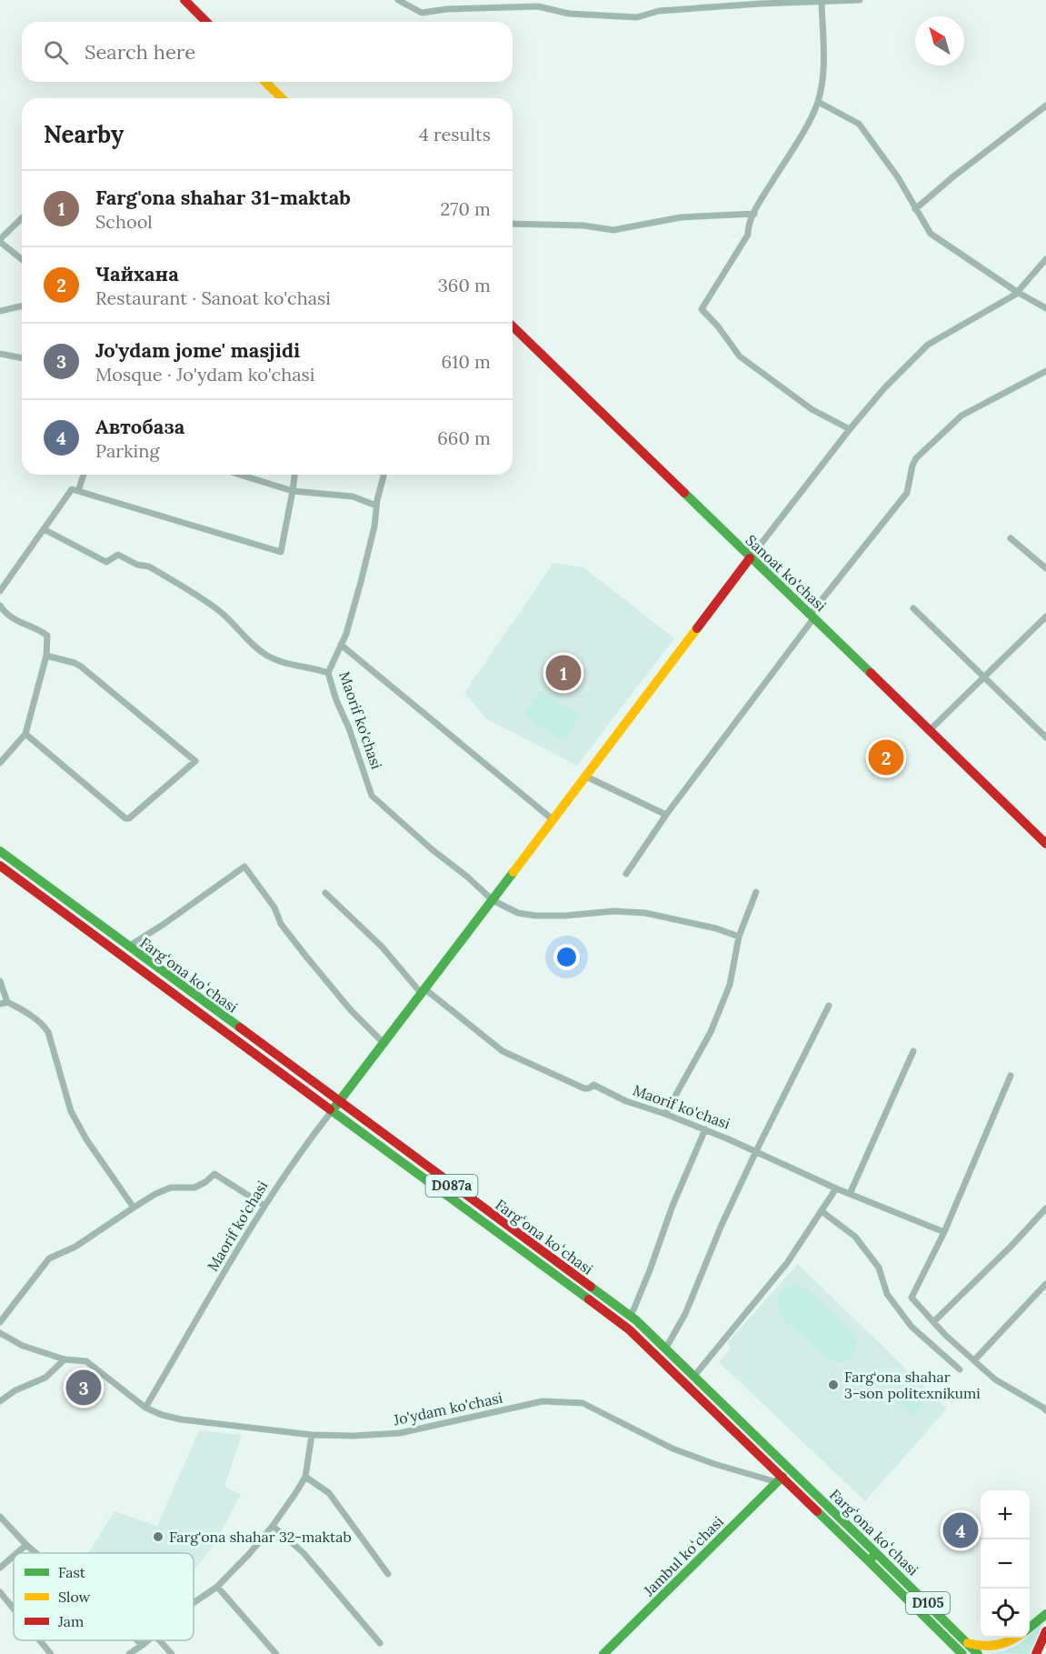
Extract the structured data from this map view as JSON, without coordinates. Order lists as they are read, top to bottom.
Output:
{
  "streets": {
    "main road": [
      "Sanoat ko'chasi",
      "Maorif ko'chasi",
      "Fargʻona koʻchasi",
      "D087a",
      "Jambul koʻchasi",
      "D105"
    ],
    "street": ["Jo'ydam ko'chasi"]
  },
  "crossings": [
    ["Sanoat ko'chasi", "Maorif ko'chasi"],
    ["Maorif ko'chasi", "Fargʻona koʻchasi"],
    ["Maorif ko'chasi", "Jo'ydam ko'chasi"],
    ["Fargʻona koʻchasi", "Jo'ydam ko'chasi"],
    ["Fargʻona koʻchasi", "Jambul koʻchasi"],
    ["Jo'ydam ko'chasi", "Jambul koʻchasi"]
  ],
  "places": ["Farg‘ona shahar 3-son politexnikumi", "Farg'ona shahar 32-maktab"],
  "legend": ["Fast", "Slow", "Jam"],
  "north": "top left",
  "page": {
    "search": "Search here",
    "heading": ["Nearby", "4 results"],
    "list": [
      {
        "mark": "1",
        "name": "Farg'ona shahar 31-maktab",
        "note": "School",
        "value": "270 m"
      },
      {
        "mark": "2",
        "name": "Чайхана",
        "note": "Restaurant · Sanoat ko'chasi",
        "value": "360 m"
      },
      {
        "mark": "3",
        "name": "Jo'ydam jome' masjidi",
        "note": "Mosque · Jo'ydam ko'chasi",
        "value": "610 m"
      },
      {
        "mark": "4",
        "name": "Автобаза",
        "note": "Parking",
        "value": "660 m"
      }
    ],
    "pins": [
      "1",
      "2",
      "3",
      "4"
    ],
    "map_buttons": ["+", "−"]
  }
}
